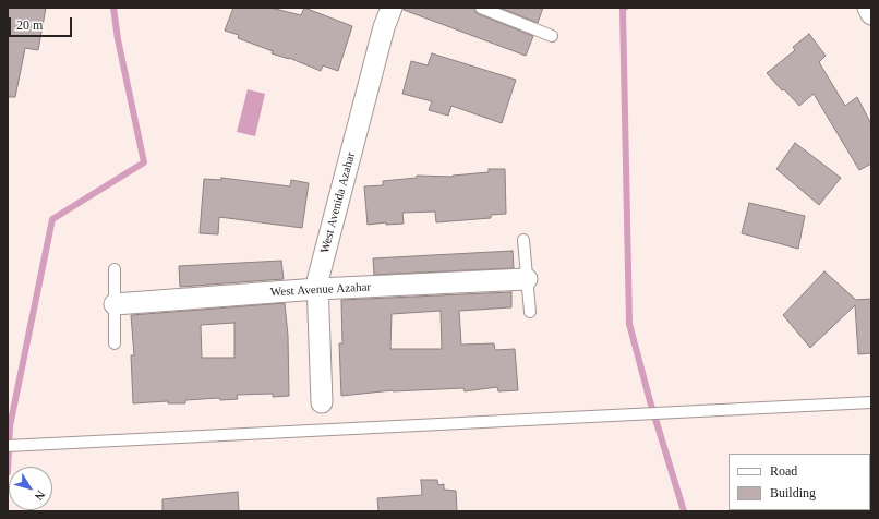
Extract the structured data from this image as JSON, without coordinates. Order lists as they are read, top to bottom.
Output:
{
  "streets": {
    "street": ["West Avenida Azahar", "West Avenue Azahar"]
  },
  "crossings": [
    ["West Avenida Azahar", "West Avenue Azahar"]
  ],
  "legend": ["Road", "Building"],
  "scale_bar": "20 m",
  "north": "bottom right"
}
